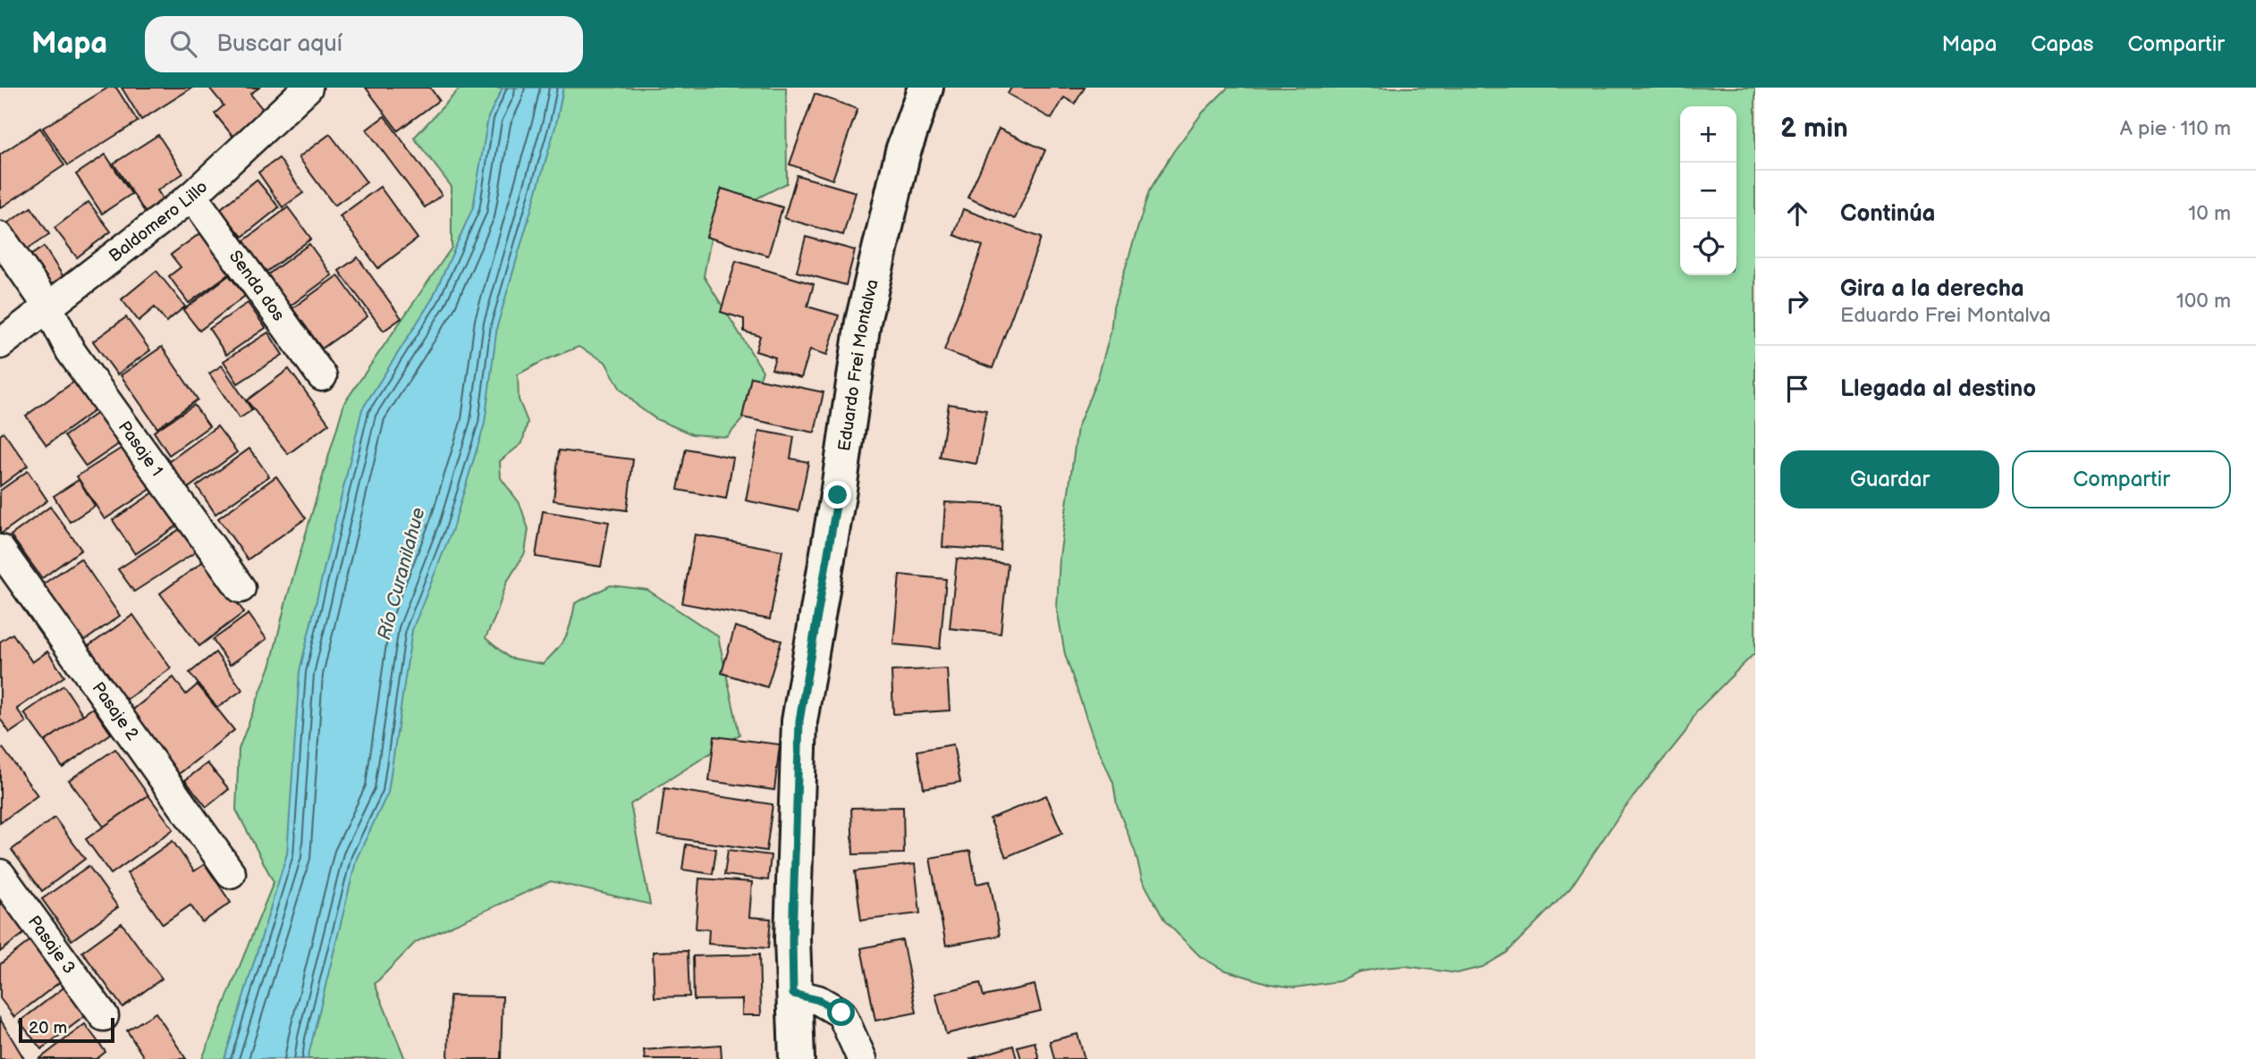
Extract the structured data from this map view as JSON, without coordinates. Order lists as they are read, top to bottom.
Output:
{
  "streets": {
    "main road": ["Eduardo Frei Montalva"],
    "street": [
      "Baldomero Lillo",
      "Senda dos",
      "Pasaje 1",
      "Pasaje 2",
      "Pasaje 3"
    ]
  },
  "crossings": [
    ["Baldomero Lillo", "Senda dos"],
    ["Baldomero Lillo", "Pasaje 1"]
  ],
  "water": ["Río Curanilahue"],
  "scale_bar": "20 m",
  "page": {
    "header": "Mapa",
    "search": "Buscar aquí",
    "nav": ["Mapa", "Capas", "Compartir"],
    "heading": ["2 min", "A pie · 110 m"],
    "map_buttons": ["+", "−"],
    "list": [
      ["Continúa", "10 m"],
      ["Gira a la derecha", "Eduardo Frei Montalva", "100 m"],
      "Llegada al destino"
    ],
    "buttons": ["Guardar", "Compartir"],
    "scale": "20 m"
  }
}
